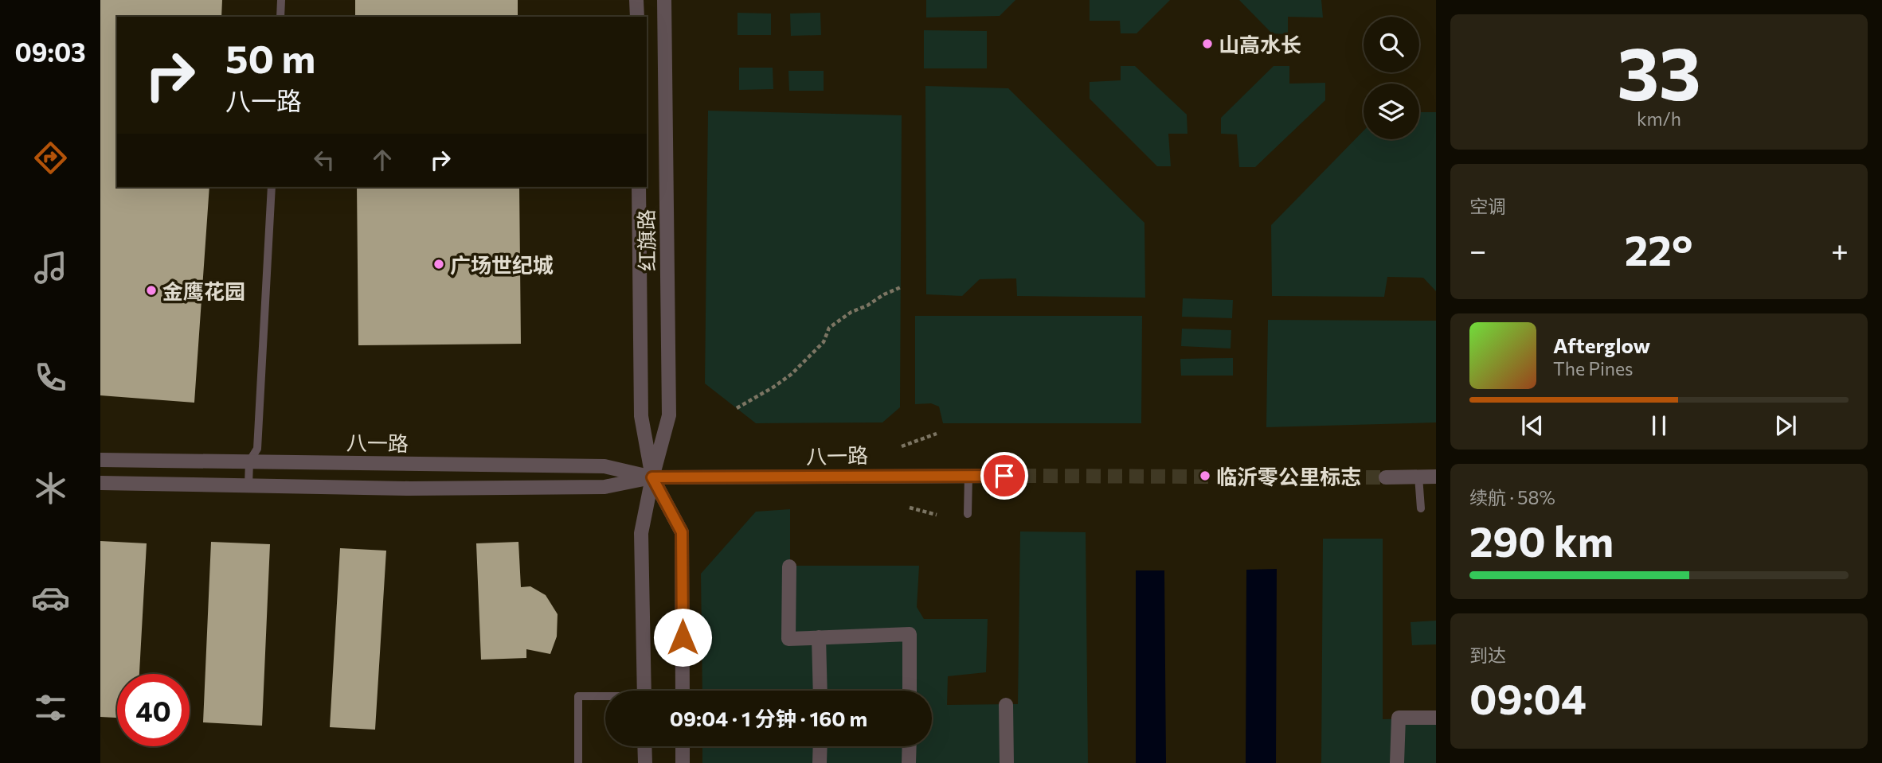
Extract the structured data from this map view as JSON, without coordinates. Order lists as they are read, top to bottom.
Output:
{
  "streets": {
    "street": ["红旗路", "八一路"]
  },
  "crossings": [
    ["红旗路", "八一路"]
  ],
  "places": [
    "山高水长",
    "广场世纪城",
    "金鹰花园",
    "临沂零公里标志"
  ],
  "page": {
    "tabs": "09:03",
    "tile": [
      ["33", "km/h"],
      "空调",
      ["续航 · 58%", "290 km"],
      ["到达", "09:04"]
    ],
    "turn": ["50 m", "八一路"],
    "heat": ["−", "22°", "+"],
    "song": ["Afterglow", "The Pines"],
    "limit": "40",
    "trip": "09:04 · 1 分钟 · 160 m"
  }
}
